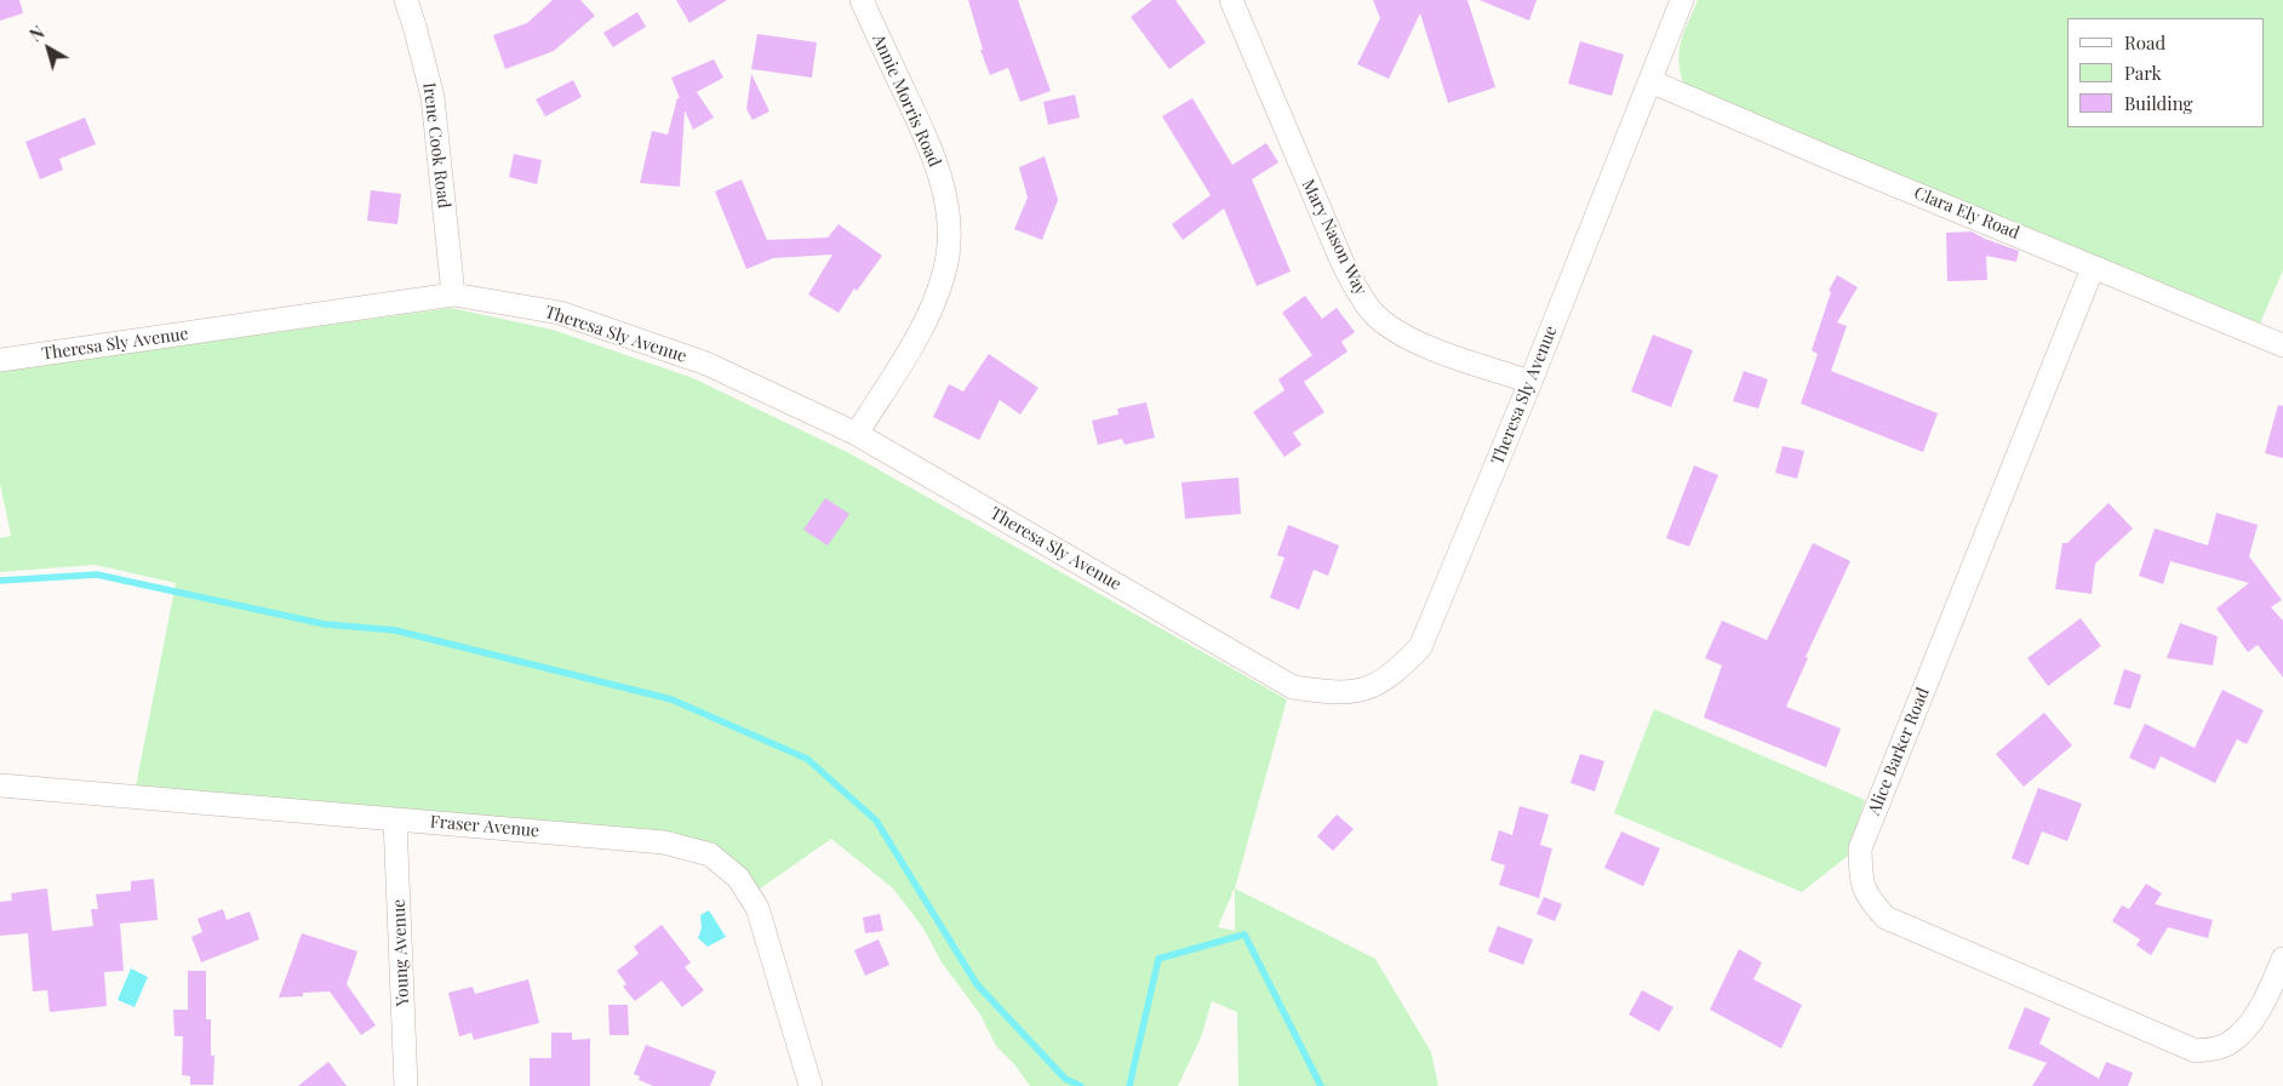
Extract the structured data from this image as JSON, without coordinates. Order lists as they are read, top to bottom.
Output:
{
  "streets": {
    "street": [
      "Annie Morris Road",
      "Irene Cook Road",
      "Clara Ely Road",
      "Mary Nason Way",
      "Theresa Sly Avenue",
      "Alice Barker Road",
      "Fraser Avenue",
      "Young Avenue"
    ]
  },
  "crossings": [
    ["Annie Morris Road", "Theresa Sly Avenue"],
    ["Irene Cook Road", "Theresa Sly Avenue"],
    ["Clara Ely Road", "Theresa Sly Avenue"],
    ["Clara Ely Road", "Alice Barker Road"],
    ["Mary Nason Way", "Theresa Sly Avenue"],
    ["Fraser Avenue", "Young Avenue"]
  ],
  "legend": ["Road", "Park", "Building"],
  "north": "top left"
}
